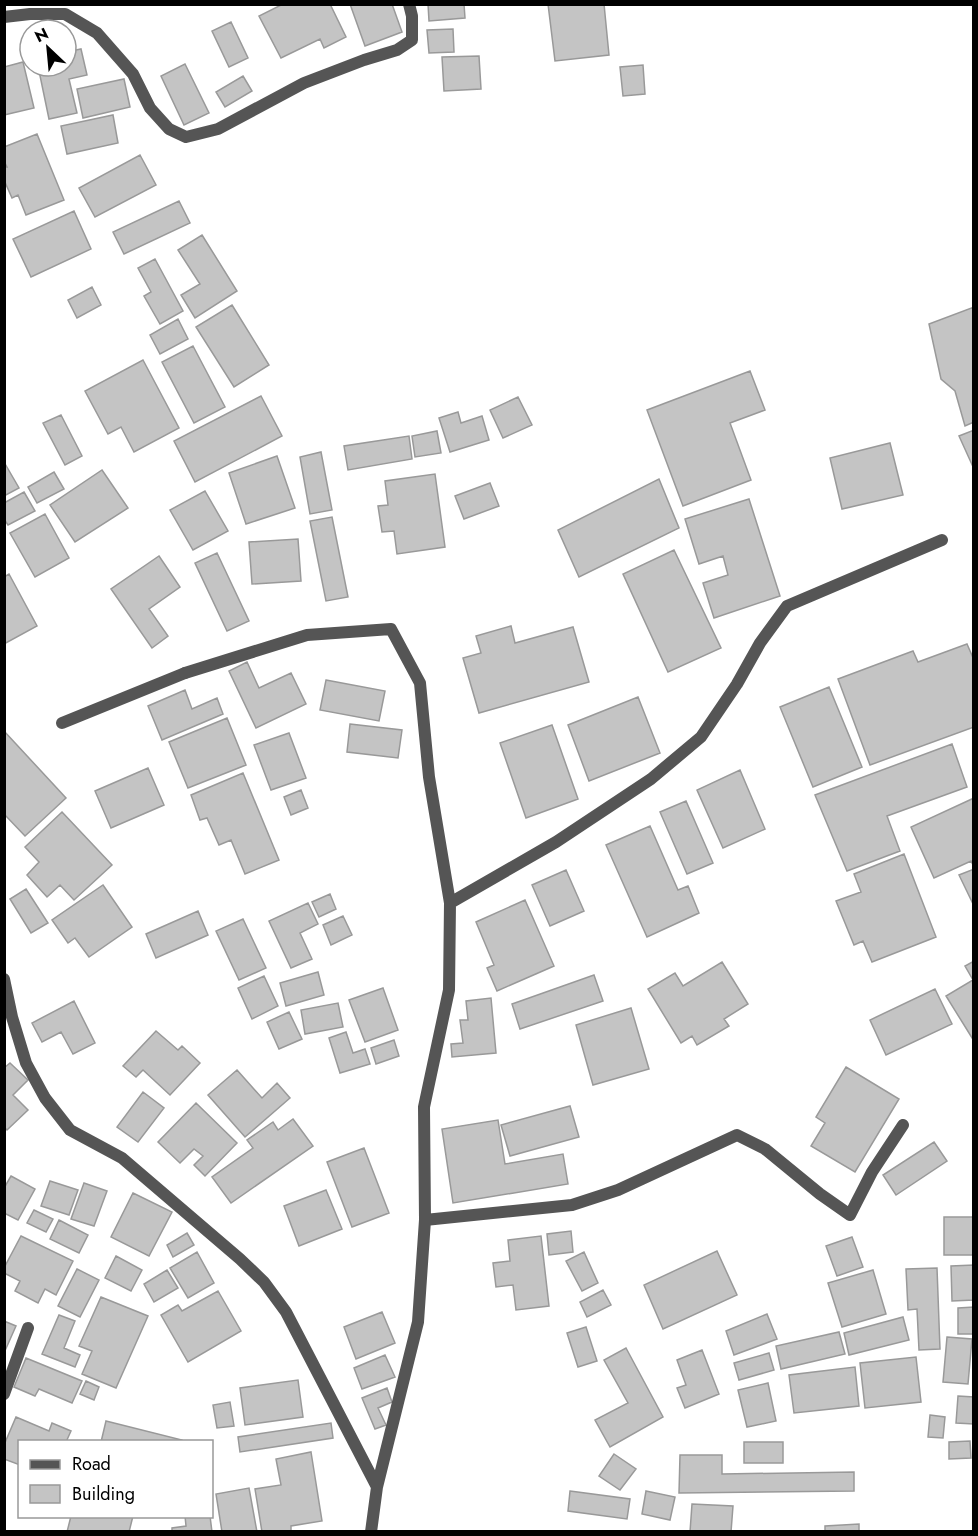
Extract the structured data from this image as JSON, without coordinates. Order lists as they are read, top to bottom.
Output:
{
  "legend": ["Road", "Building"],
  "north": "top left"
}
